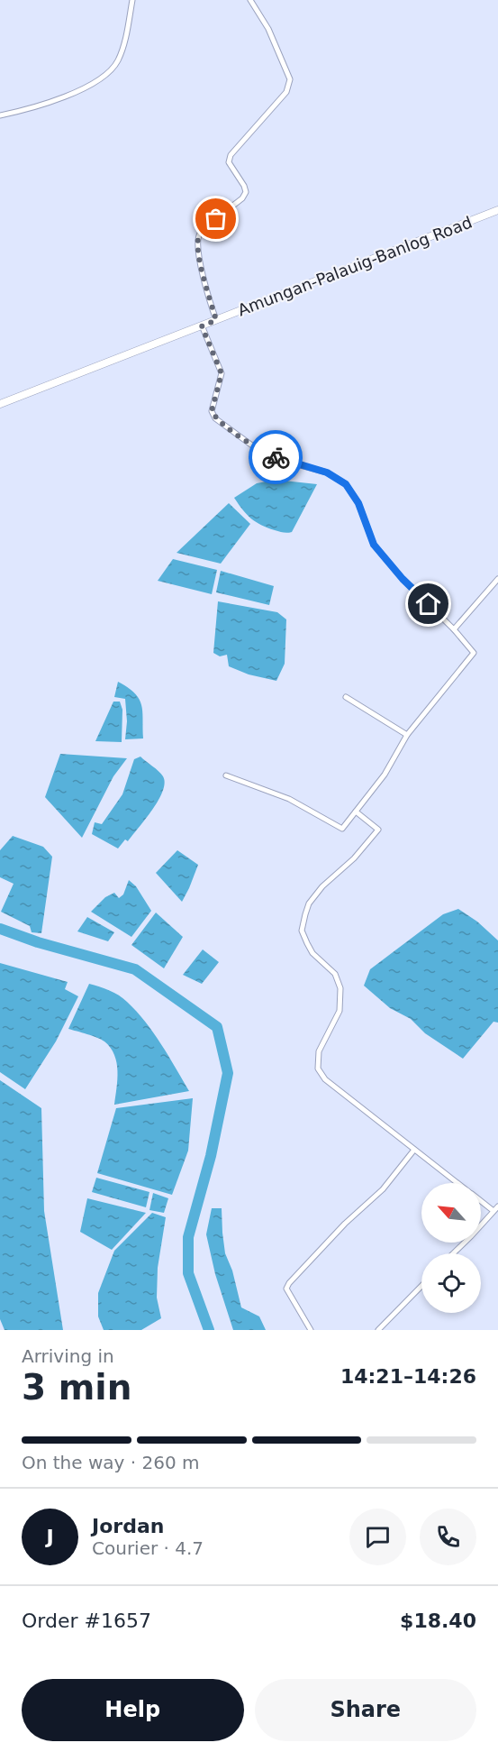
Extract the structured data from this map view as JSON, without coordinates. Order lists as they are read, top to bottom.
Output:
{
  "streets": {
    "main road": ["Amungan-Palauig-Banlog Road"]
  },
  "north": "top left",
  "page": {
    "heading": ["3 min", "Arriving in", "14:21–14:26"],
    "panel": [
      "Jordan",
      "Courier · 4.7",
      "Order #1657",
      "$18.40"
    ],
    "bar": "On the way · 260 m",
    "round": "J",
    "buttons": ["Help", "Share"]
  }
}
